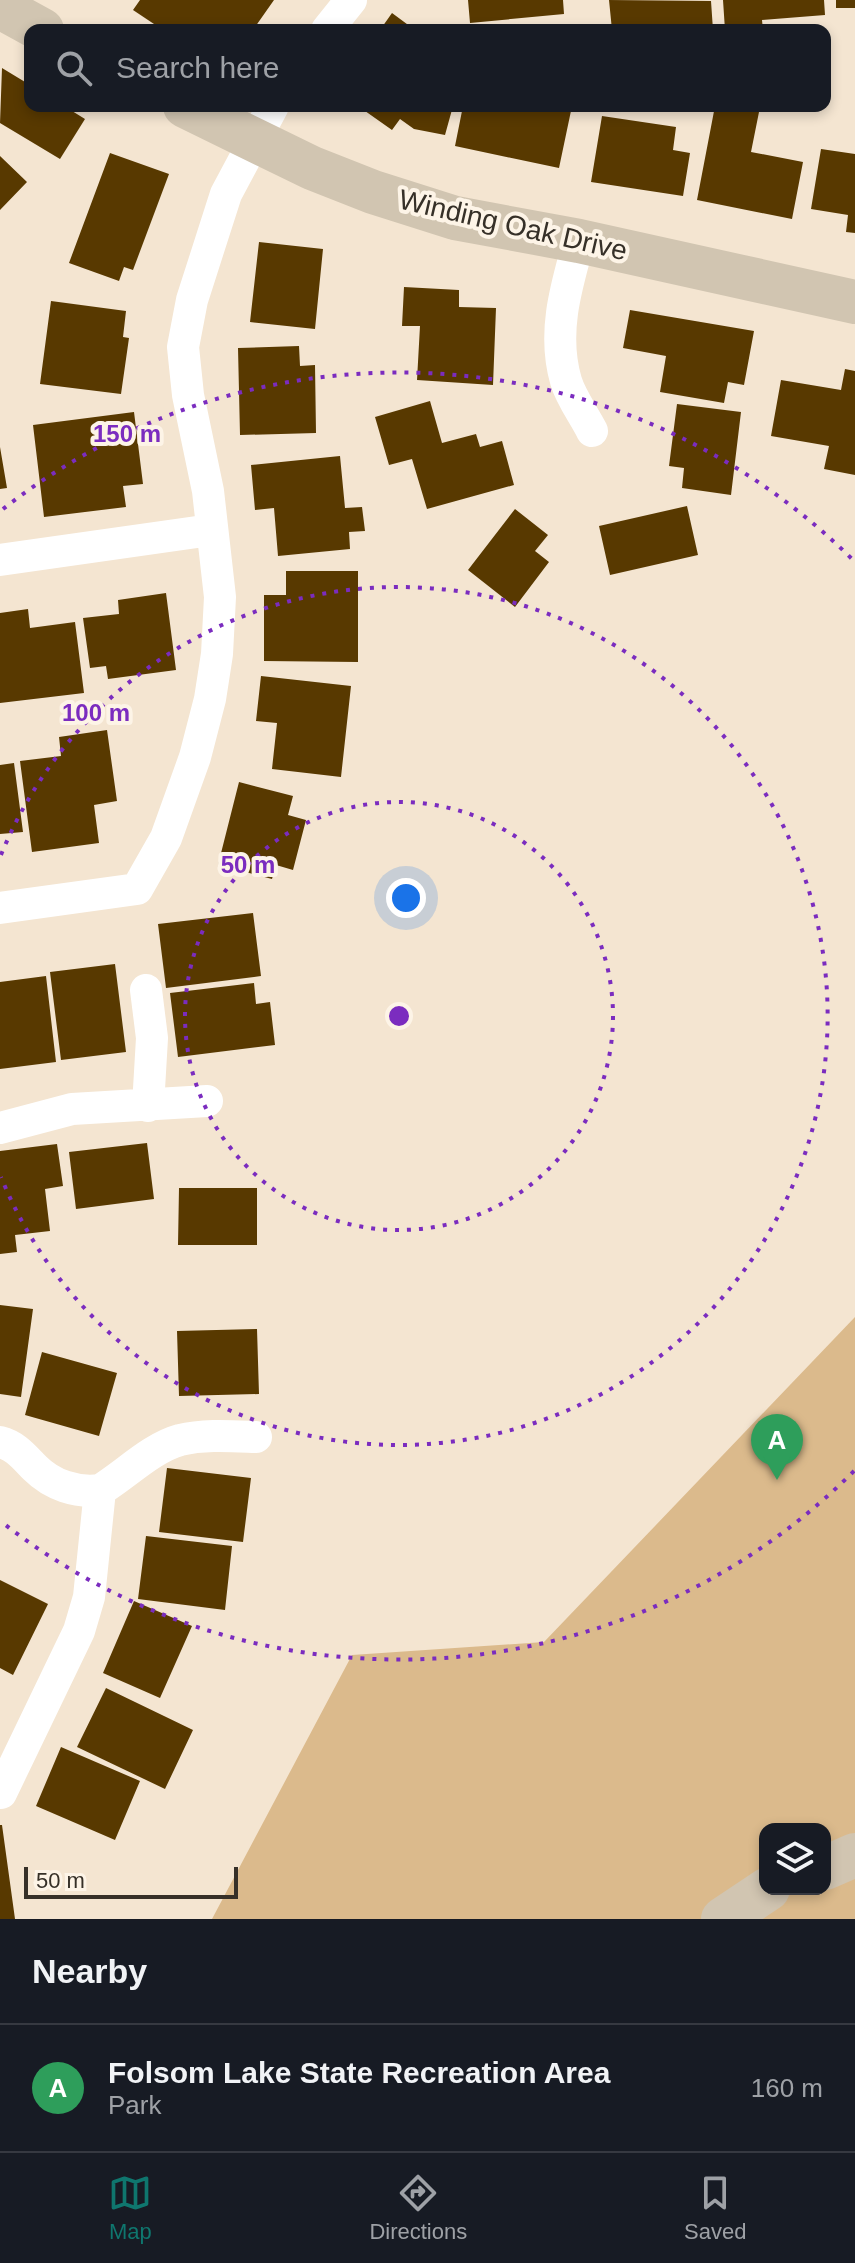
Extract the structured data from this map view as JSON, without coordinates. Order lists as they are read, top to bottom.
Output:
{
  "streets": {
    "street": ["Winding Oak Drive"]
  },
  "scale_bar": "50 m",
  "page": {
    "search": "Search here",
    "pins": "A",
    "scale": "50 m",
    "heading": "Nearby",
    "list": [
      {
        "mark": "A",
        "name": "Folsom Lake State Recreation Area",
        "note": "Park",
        "value": "160 m"
      }
    ],
    "nav": ["Map", "Directions", "Saved"]
  },
  "rings": ["150 m", "100 m", "50 m"]
}
